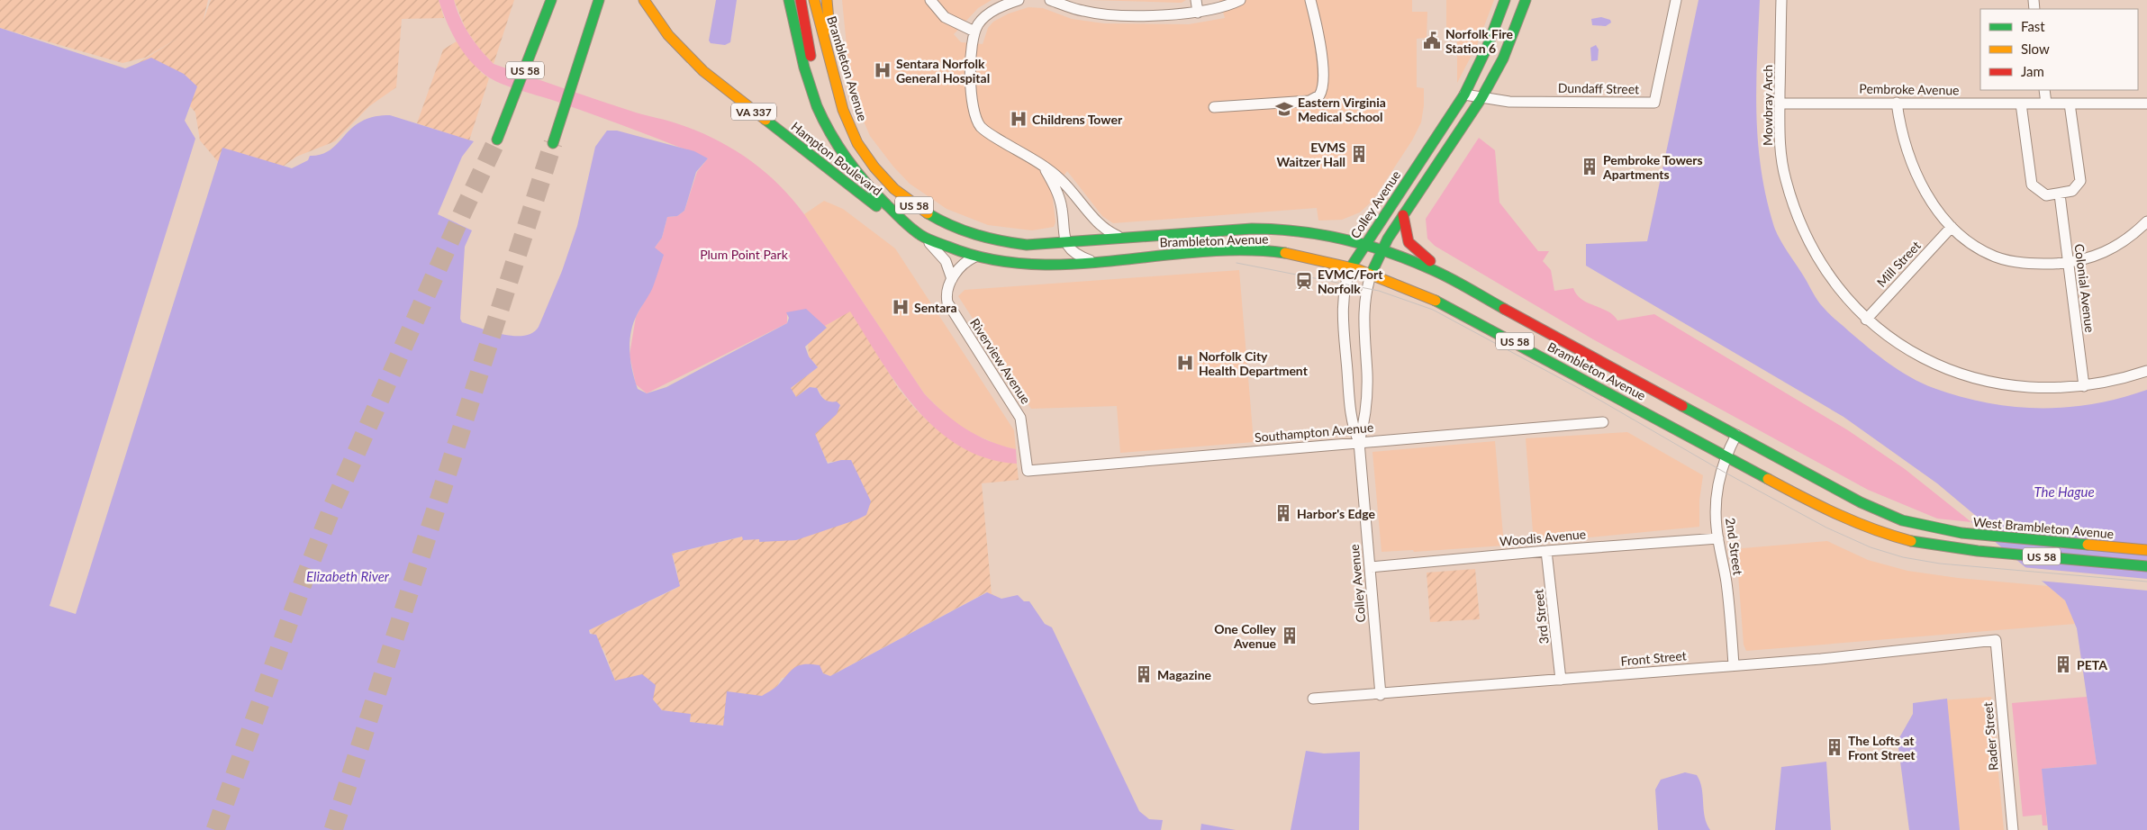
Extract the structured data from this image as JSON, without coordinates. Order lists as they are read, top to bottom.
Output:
{
  "streets": {
    "main road": [
      "Brambleton Avenue",
      "US 58",
      "VA 337",
      "Hampton Boulevard",
      "Colley Avenue",
      "West Brambleton Avenue"
    ],
    "street": [
      "Dundaff Street",
      "Pembroke Avenue",
      "Mowbray Arch",
      "Mill Street",
      "Colonial Avenue",
      "Riverview Avenue",
      "Southampton Avenue",
      "Woodis Avenue",
      "2nd Street",
      "3rd Street",
      "Front Street",
      "Rader Street"
    ]
  },
  "crossings": [
    ["Brambleton Avenue", "US 58"],
    ["Brambleton Avenue", "Hampton Boulevard"],
    ["Brambleton Avenue", "Colley Avenue"],
    ["Brambleton Avenue", "Riverview Avenue"],
    ["Brambleton Avenue", "West Brambleton Avenue"],
    ["Brambleton Avenue", "2nd Street"],
    ["Dundaff Street", "Colley Avenue"],
    ["Pembroke Avenue", "Mowbray Arch"],
    ["Mowbray Arch", "Mill Street"],
    ["Mowbray Arch", "Colonial Avenue"],
    ["Colley Avenue", "Southampton Avenue"],
    ["Colley Avenue", "Woodis Avenue"],
    ["Colley Avenue", "Front Street"],
    ["Riverview Avenue", "Southampton Avenue"],
    ["Woodis Avenue", "2nd Street"],
    ["Woodis Avenue", "3rd Street"],
    ["2nd Street", "Front Street"],
    ["3rd Street", "Front Street"],
    ["Front Street", "Rader Street"]
  ],
  "water": ["The Hague", "Elizabeth River"],
  "parks": ["Plum Point Park"],
  "places": {
    "public building": ["Norfolk Fire Station 6"],
    "hospital": [
      "Sentara Norfolk General Hospital",
      "Childrens Tower",
      "Sentara",
      "Norfolk City Health Department"
    ],
    "school or university": ["Eastern Virginia Medical School"],
    "building": [
      "EVMS Waitzer Hall",
      "Pembroke Towers Apartments",
      "Harbor's Edge",
      "One Colley Avenue",
      "PETA",
      "Magazine",
      "The Lofts at Front Street"
    ],
    "station": ["EVMC/Fort Norfolk"]
  },
  "legend": ["Fast", "Slow", "Jam"]
}
